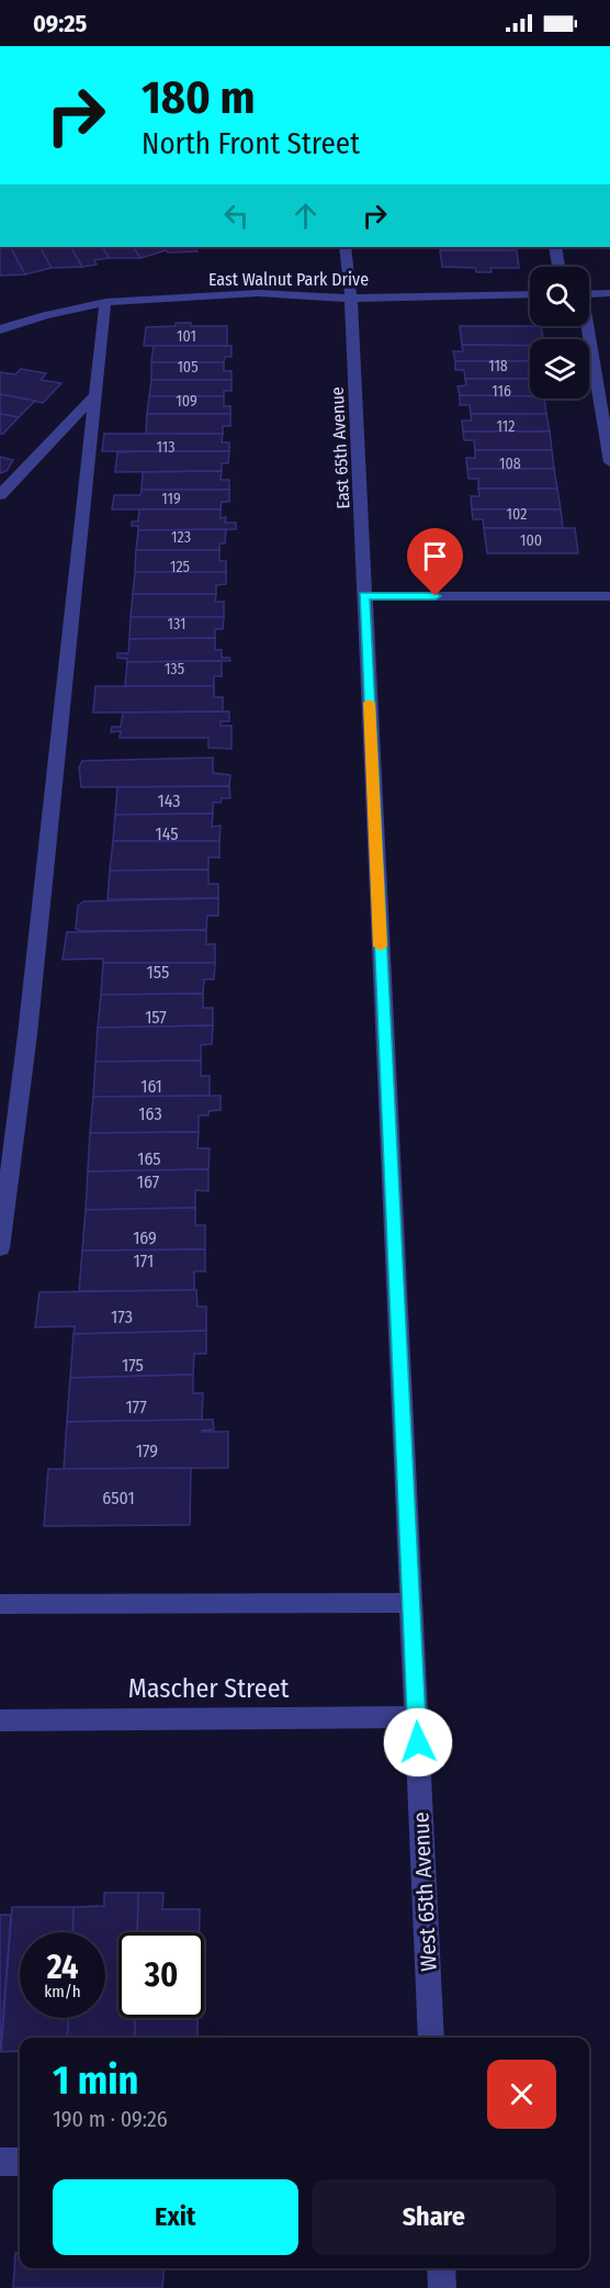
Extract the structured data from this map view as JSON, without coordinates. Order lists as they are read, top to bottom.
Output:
{
  "streets": {
    "street": [
      "East Walnut Park Drive",
      "East 65th Avenue",
      "Mascher Street",
      "West 65th Avenue"
    ]
  },
  "crossings": [
    ["East Walnut Park Drive", "East 65th Avenue"],
    ["East 65th Avenue", "West 65th Avenue"],
    ["Mascher Street", "West 65th Avenue"]
  ],
  "house_numbers": [
    "101",
    "118",
    "105",
    "116",
    "109",
    "112",
    "113",
    "108",
    "119",
    "102",
    "123",
    "100",
    "125",
    "131",
    "135",
    "143",
    "145",
    "155",
    "157",
    "161",
    "163",
    "165",
    "167",
    "169",
    "171",
    "173",
    "175",
    "177",
    "179",
    "6501"
  ],
  "page": {
    "status": "09:25",
    "turn": ["180 m", "North Front Street"],
    "speed": "24 km/h",
    "limit": "30",
    "heading": ["1 min", "190 m · 09:26"],
    "buttons": ["Exit", "Share"]
  }
}
